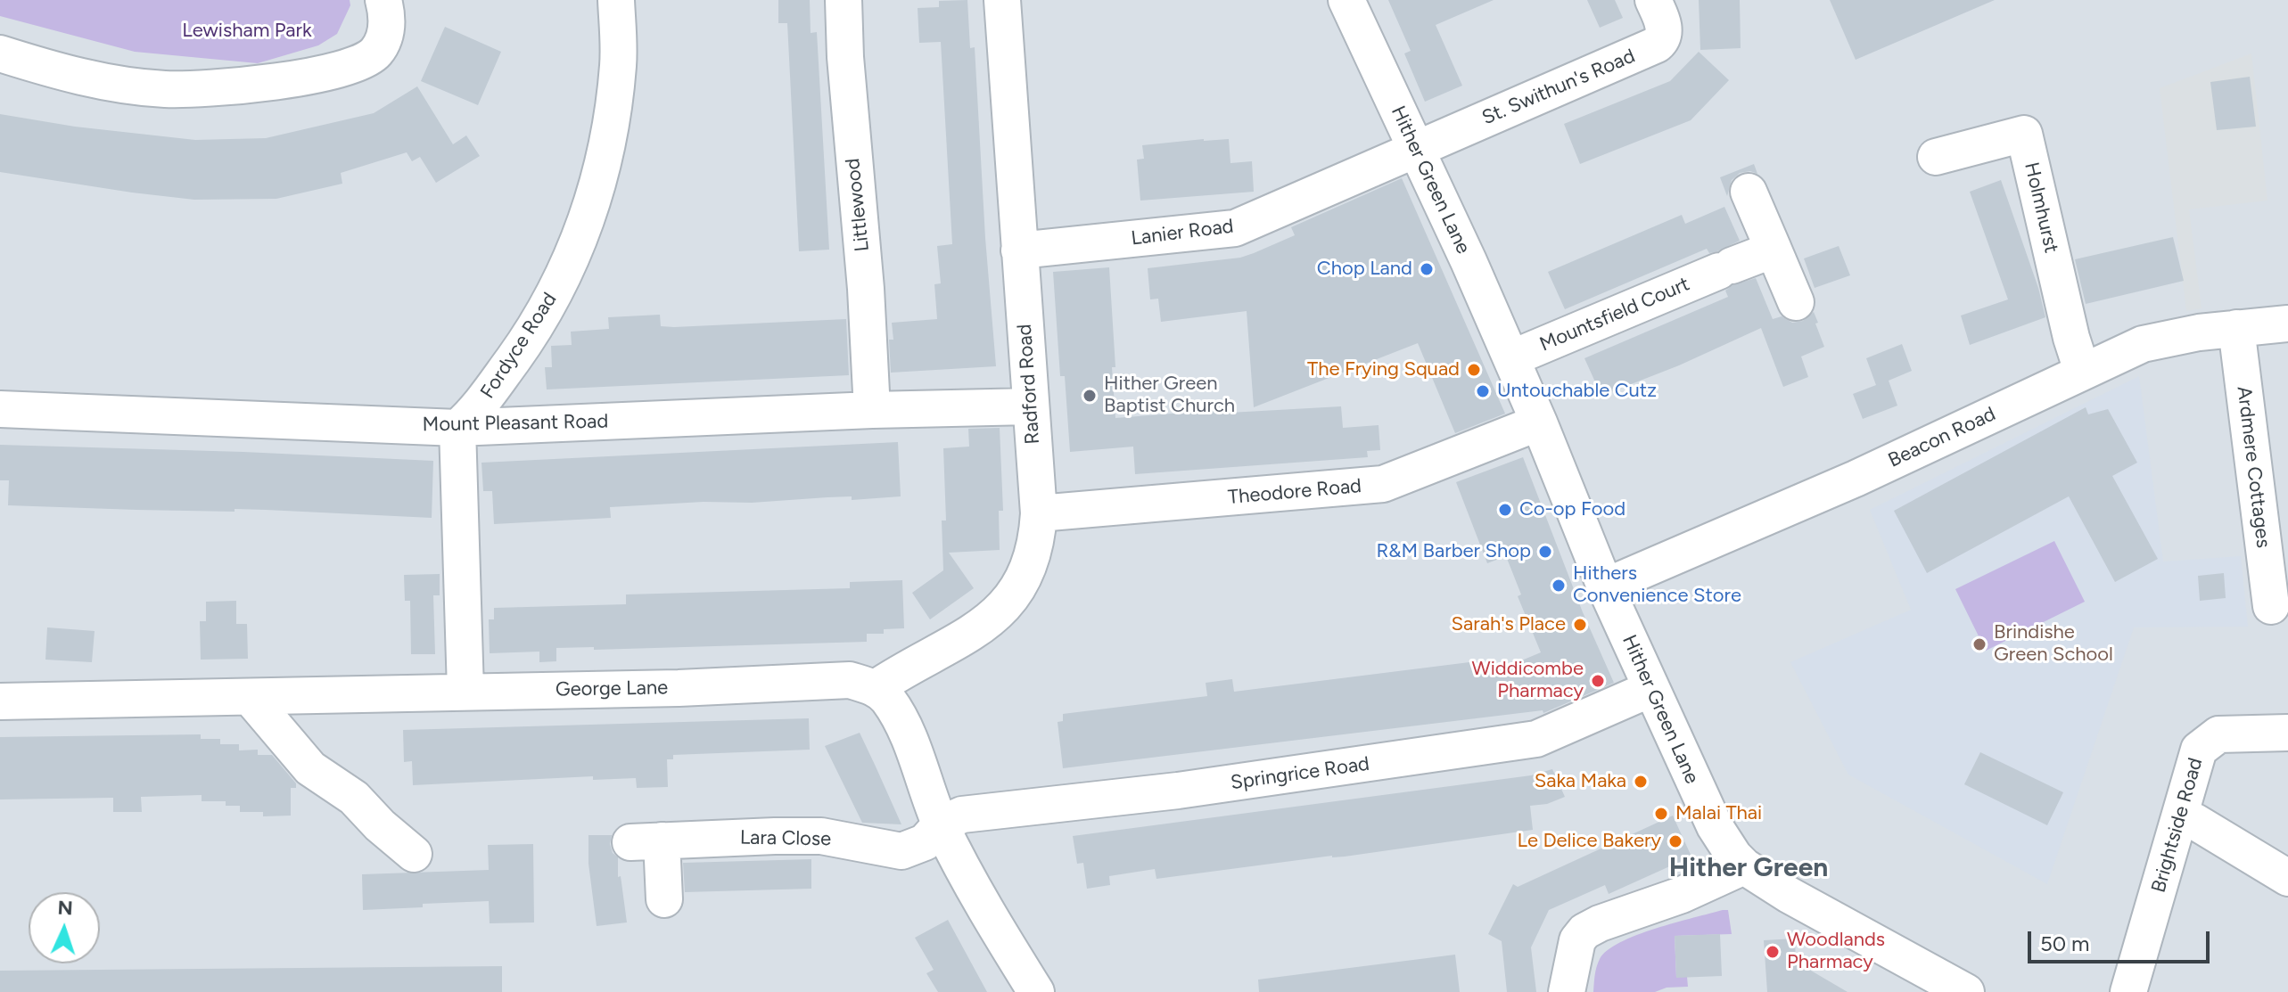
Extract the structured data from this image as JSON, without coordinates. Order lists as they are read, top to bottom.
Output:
{
  "streets": {
    "street": [
      "St. Swithun's Road",
      "Hither Green Lane",
      "Littlewood",
      "Holmhurst",
      "Lanier Road",
      "Mountsfield Court",
      "Fordyce Road",
      "Radford Road",
      "Mount Pleasant Road",
      "Beacon Road",
      "Ardmere Cottages",
      "Theodore Road",
      "George Lane",
      "Springrice Road",
      "Brightside Road",
      "Lara Close"
    ]
  },
  "crossings": [
    ["St. Swithun's Road", "Hither Green Lane"],
    ["St. Swithun's Road", "Lanier Road"],
    ["Hither Green Lane", "Lanier Road"],
    ["Hither Green Lane", "Mountsfield Court"],
    ["Hither Green Lane", "Beacon Road"],
    ["Hither Green Lane", "Theodore Road"],
    ["Hither Green Lane", "Springrice Road"],
    ["Littlewood", "Mount Pleasant Road"],
    ["Holmhurst", "Beacon Road"],
    ["Lanier Road", "Radford Road"],
    ["Fordyce Road", "Mount Pleasant Road"],
    ["Radford Road", "Mount Pleasant Road"],
    ["Radford Road", "Theodore Road"],
    ["Radford Road", "George Lane"],
    ["Beacon Road", "Ardmere Cottages"],
    ["Springrice Road", "Lara Close"]
  ],
  "districts": ["Hither Green"],
  "parks": ["Lewisham Park"],
  "places": [
    "Chop Land",
    "The Frying Squad",
    "Untouchable Cutz",
    "Hither Green Baptist Church",
    "Co-op Food",
    "R&M Barber Shop",
    "Hithers Convenience Store",
    "Sarah's Place",
    "Brindishe Green School",
    "Widdicombe Pharmacy",
    "Saka Maka",
    "Malai Thai",
    "Le Delice Bakery",
    "Woodlands Pharmacy"
  ],
  "scale_bar": "50 m",
  "north": "top"
}
